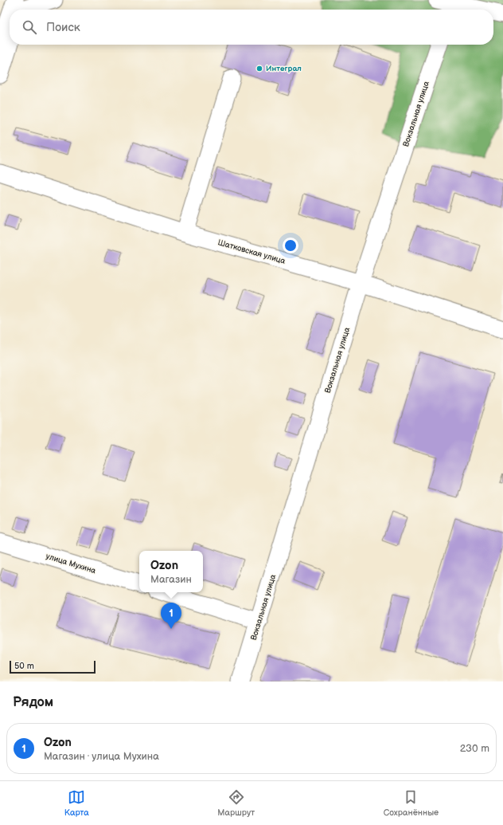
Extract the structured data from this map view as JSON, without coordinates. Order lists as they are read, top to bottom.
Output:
{
  "streets": {
    "street": ["Вокзальная улица", "Шатковская улица", "улица Мухина"]
  },
  "crossings": [
    ["Вокзальная улица", "Шатковская улица"]
  ],
  "places": ["Интеграл"],
  "scale_bar": "50 m",
  "page": {
    "search": "Поиск",
    "popup": ["Ozon", "Магазин"],
    "pins": "1",
    "scale": "50 m",
    "heading": "Рядом",
    "list": [
      {
        "mark": "1",
        "name": "Ozon",
        "note": "Магазин · улица Мухина",
        "value": "230 m"
      }
    ],
    "nav": ["Карта", "Маршрут", "Сохранённые"]
  }
}
